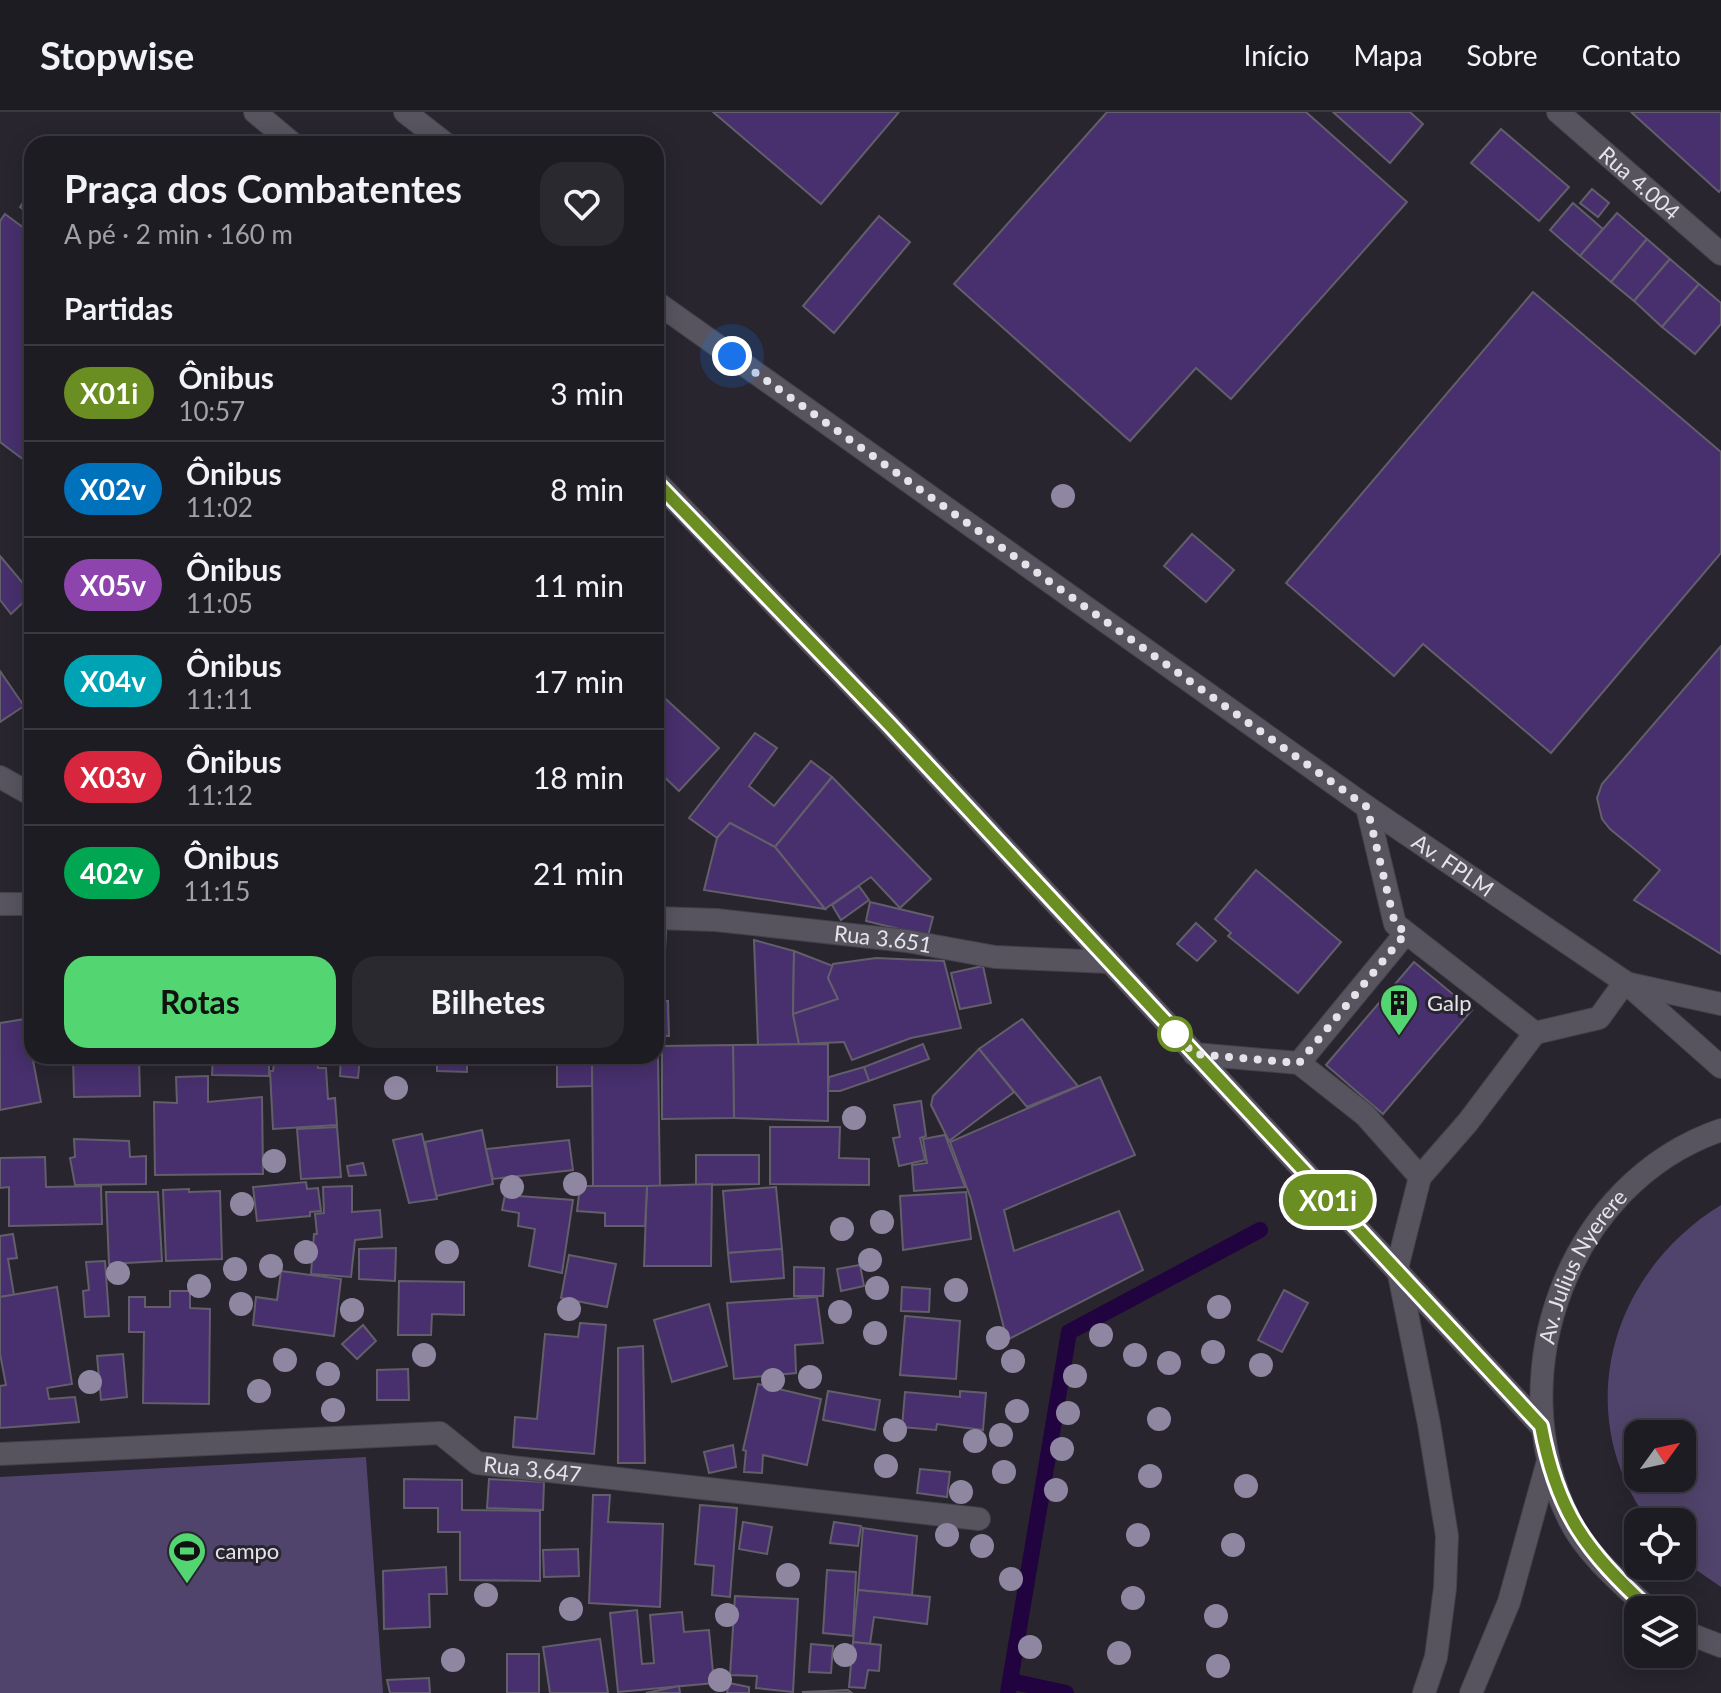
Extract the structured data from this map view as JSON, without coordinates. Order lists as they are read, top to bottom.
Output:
{
  "streets": {
    "main road": [
      "Rua 4.004",
      "Av. FPLM",
      "Rua 3.651",
      "Av. Julius Nyerere",
      "Rua 3.647"
    ]
  },
  "places": {
    "building": ["Galp"],
    "sports": ["campo"]
  },
  "lines": ["bus line X01i"],
  "north": "top right",
  "page": {
    "header": "Stopwise",
    "nav": [
      "Início",
      "Mapa",
      "Sobre",
      "Contato"
    ],
    "on_map": "X01i",
    "heading": [
      ["Praça dos Combatentes", "A pé · 2 min · 160 m"],
      "Partidas"
    ],
    "list": [
      {
        "mark": "X01i",
        "name": "Ônibus",
        "note": "10:57",
        "value": "3 min"
      },
      {
        "mark": "X02v",
        "name": "Ônibus",
        "note": "11:02",
        "value": "8 min"
      },
      {
        "mark": "X05v",
        "name": "Ônibus",
        "note": "11:05",
        "value": "11 min"
      },
      {
        "mark": "X04v",
        "name": "Ônibus",
        "note": "11:11",
        "value": "17 min"
      },
      {
        "mark": "X03v",
        "name": "Ônibus",
        "note": "11:12",
        "value": "18 min"
      },
      {
        "mark": "402v",
        "name": "Ônibus",
        "note": "11:15",
        "value": "21 min"
      }
    ],
    "buttons": ["Rotas", "Bilhetes"]
  }
}
